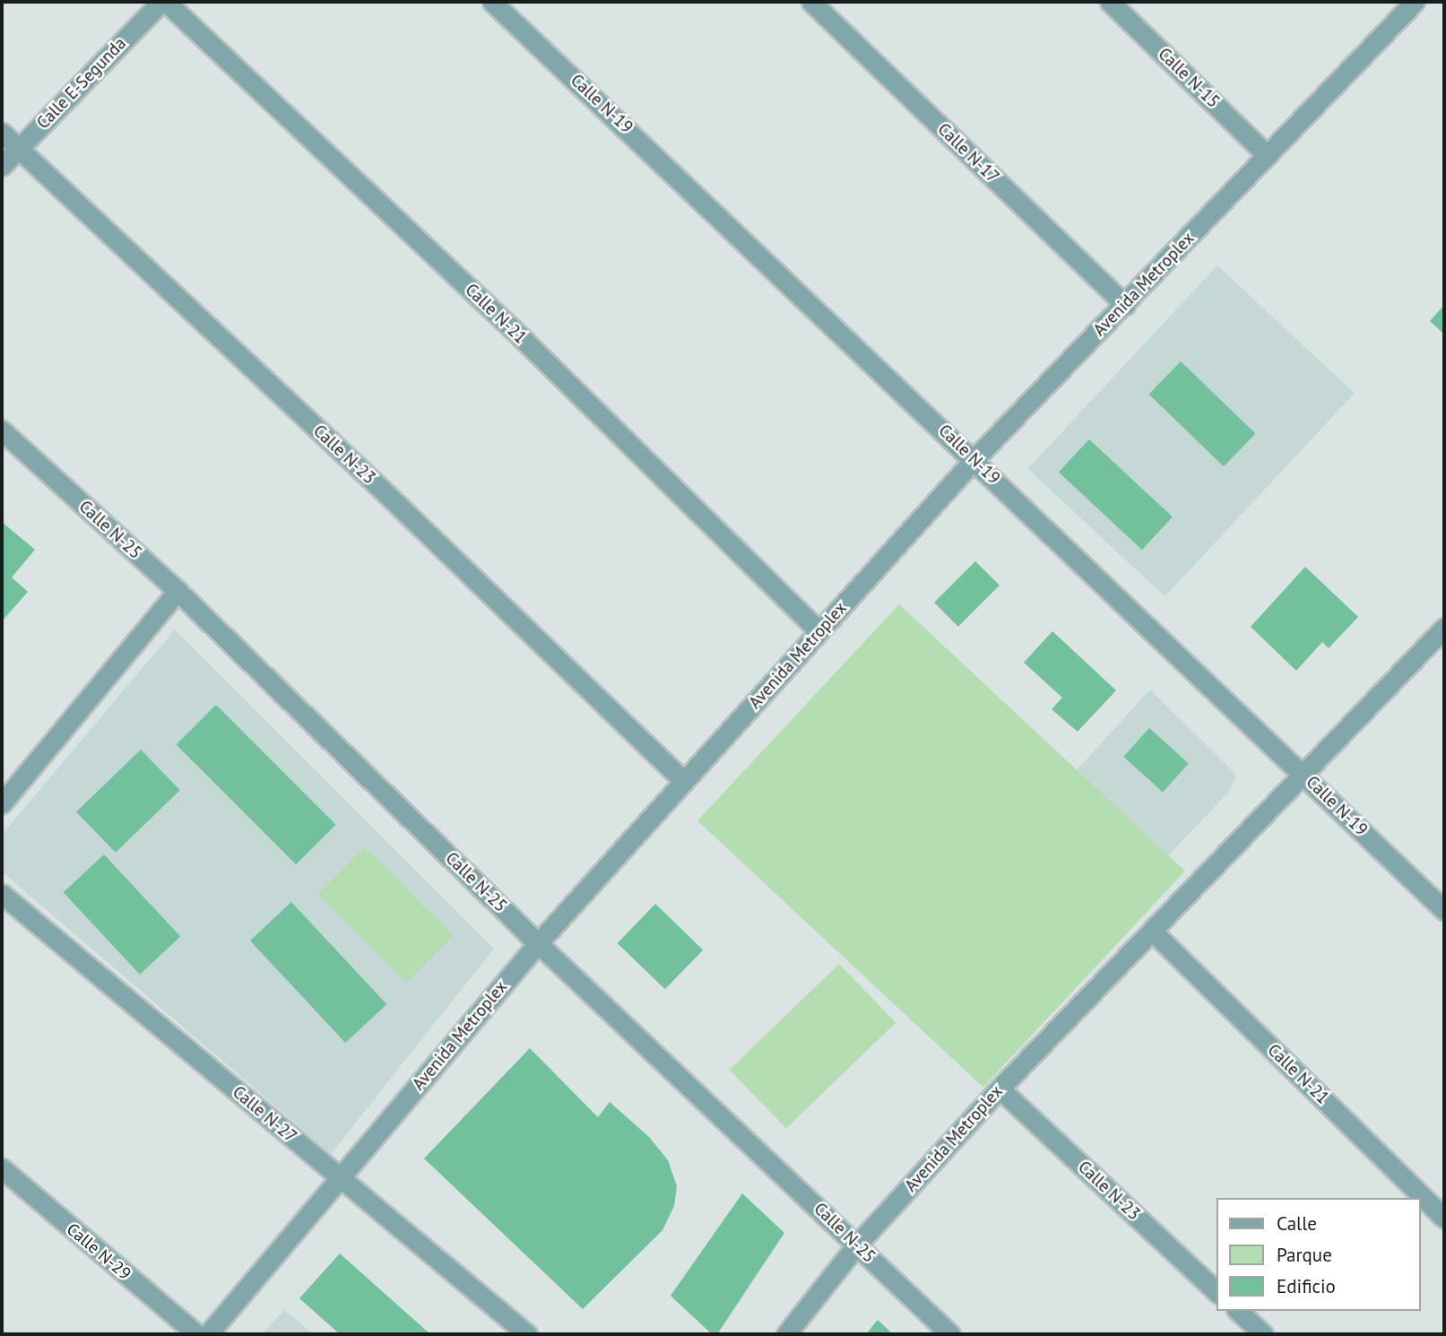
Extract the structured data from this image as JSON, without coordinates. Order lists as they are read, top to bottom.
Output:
{
  "streets": {
    "street": [
      "Calle N-15",
      "Calle E-Segunda",
      "Calle N-19",
      "Calle N-17",
      "Avenida Metroplex",
      "Calle N-21",
      "Calle N-23",
      "Calle N-25",
      "Calle N-27",
      "Calle N-29"
    ]
  },
  "crossings": [
    ["Calle N-15", "Avenida Metroplex"],
    ["Calle E-Segunda", "Calle N-21"],
    ["Calle E-Segunda", "Calle N-23"],
    ["Calle N-19", "Avenida Metroplex"],
    ["Calle N-17", "Avenida Metroplex"],
    ["Avenida Metroplex", "Calle N-21"],
    ["Avenida Metroplex", "Calle N-23"],
    ["Avenida Metroplex", "Calle N-25"],
    ["Avenida Metroplex", "Calle N-27"]
  ],
  "legend": ["Calle", "Parque", "Edificio"]
}
